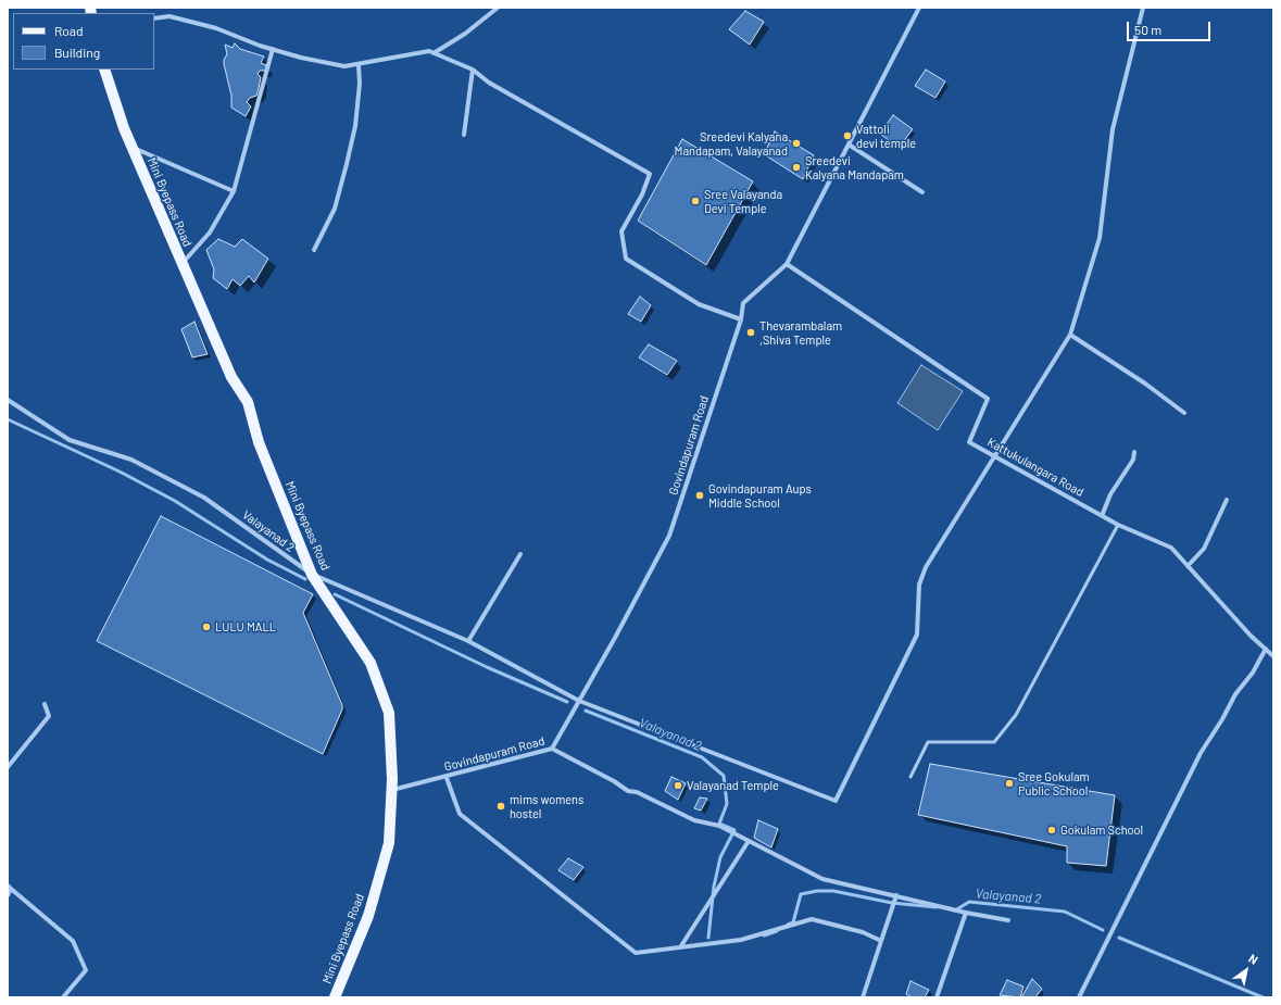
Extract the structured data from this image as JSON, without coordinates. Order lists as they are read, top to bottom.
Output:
{
  "streets": {
    "main road": ["Mini Byepass Road"],
    "street": ["Govindapuram Road", "Kattukulangara Road", "Valayanad 2"]
  },
  "crossings": [
    ["Mini Byepass Road", "Govindapuram Road"],
    ["Mini Byepass Road", "Valayanad 2"],
    ["Govindapuram Road", "Kattukulangara Road"],
    ["Govindapuram Road", "Valayanad 2"],
    ["Kattukulangara Road", "Valayanad 2"]
  ],
  "water": ["Valayanad 2"],
  "places": [
    "Vattoli devi temple",
    "Sreedevi Kalyana Mandapam, Valayanad",
    "Sreedevi Kalyana Mandapam",
    "Sree Valayanda Devi Temple",
    "Thevarambalam ,Shiva Temple",
    "Govindapuram Aups Middle School",
    "LULU MALL",
    "Sree Gokulam Public School",
    "Valayanad Temple",
    "mims womens hostel",
    "Gokulam School"
  ],
  "legend": ["Road", "Building"],
  "scale_bar": "50 m",
  "north": "top right"
}
